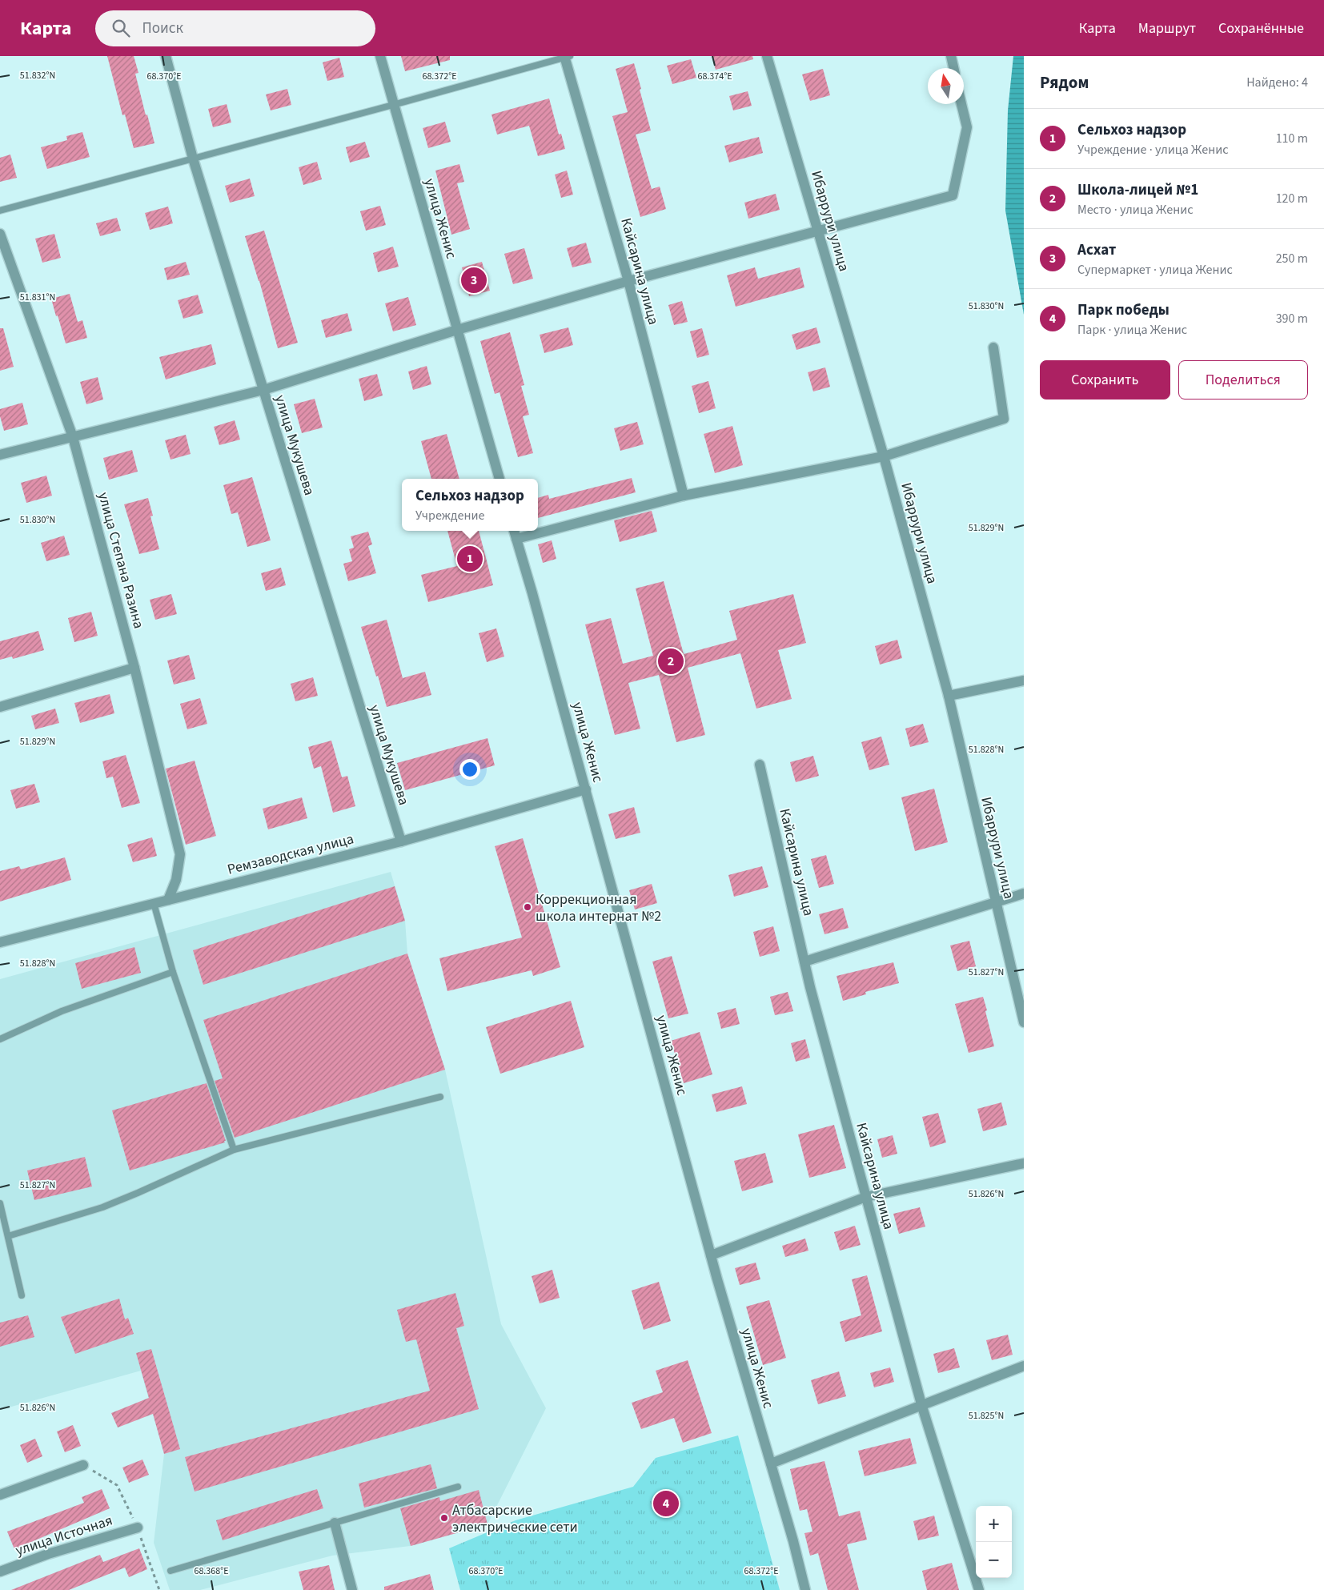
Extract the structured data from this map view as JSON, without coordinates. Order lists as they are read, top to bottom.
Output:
{
  "streets": {
    "street": [
      "улица Женис",
      "Ибаррури улица",
      "Кайсарина улица",
      "улица Мукушева",
      "улица Степана Разина",
      "Ремзаводская улица",
      "улица Источная"
    ]
  },
  "crossings": [
    ["улица Женис", "Ремзаводская улица"],
    ["улица Мукушева", "Ремзаводская улица"],
    ["улица Степана Разина", "Ремзаводская улица"]
  ],
  "places": ["Коррекционная школа интернат №2", "Атбасарские электрические сети"],
  "north": "top",
  "page": {
    "header": "Карта",
    "search": "Поиск",
    "nav": ["Карта", "Маршрут", "Сохранённые"],
    "heading": ["Рядом", "Найдено: 4"],
    "list": [
      {
        "mark": "1",
        "name": "Сельхоз надзор",
        "note": "Учреждение · улица Женис",
        "value": "110 m"
      },
      {
        "mark": "2",
        "name": "Школа-лицей №1",
        "note": "Место · улица Женис",
        "value": "120 m"
      },
      {
        "mark": "3",
        "name": "Асхат",
        "note": "Супермаркет · улица Женис",
        "value": "250 m"
      },
      {
        "mark": "4",
        "name": "Парк победы",
        "note": "Парк · улица Женис",
        "value": "390 m"
      }
    ],
    "pins": [
      "3",
      "1",
      "2",
      "4"
    ],
    "buttons": ["Сохранить", "Поделиться"],
    "popup": ["Сельхоз надзор", "Учреждение"],
    "map_buttons": ["+", "−"]
  },
  "coordinates": [
    "51.832°N",
    "68.370°E",
    "68.372°E",
    "68.374°E",
    "51.831°N",
    "51.830°N",
    "51.829°N",
    "51.828°N",
    "51.827°N",
    "51.826°N",
    "51.825°N",
    "68.368°E"
  ]
}
